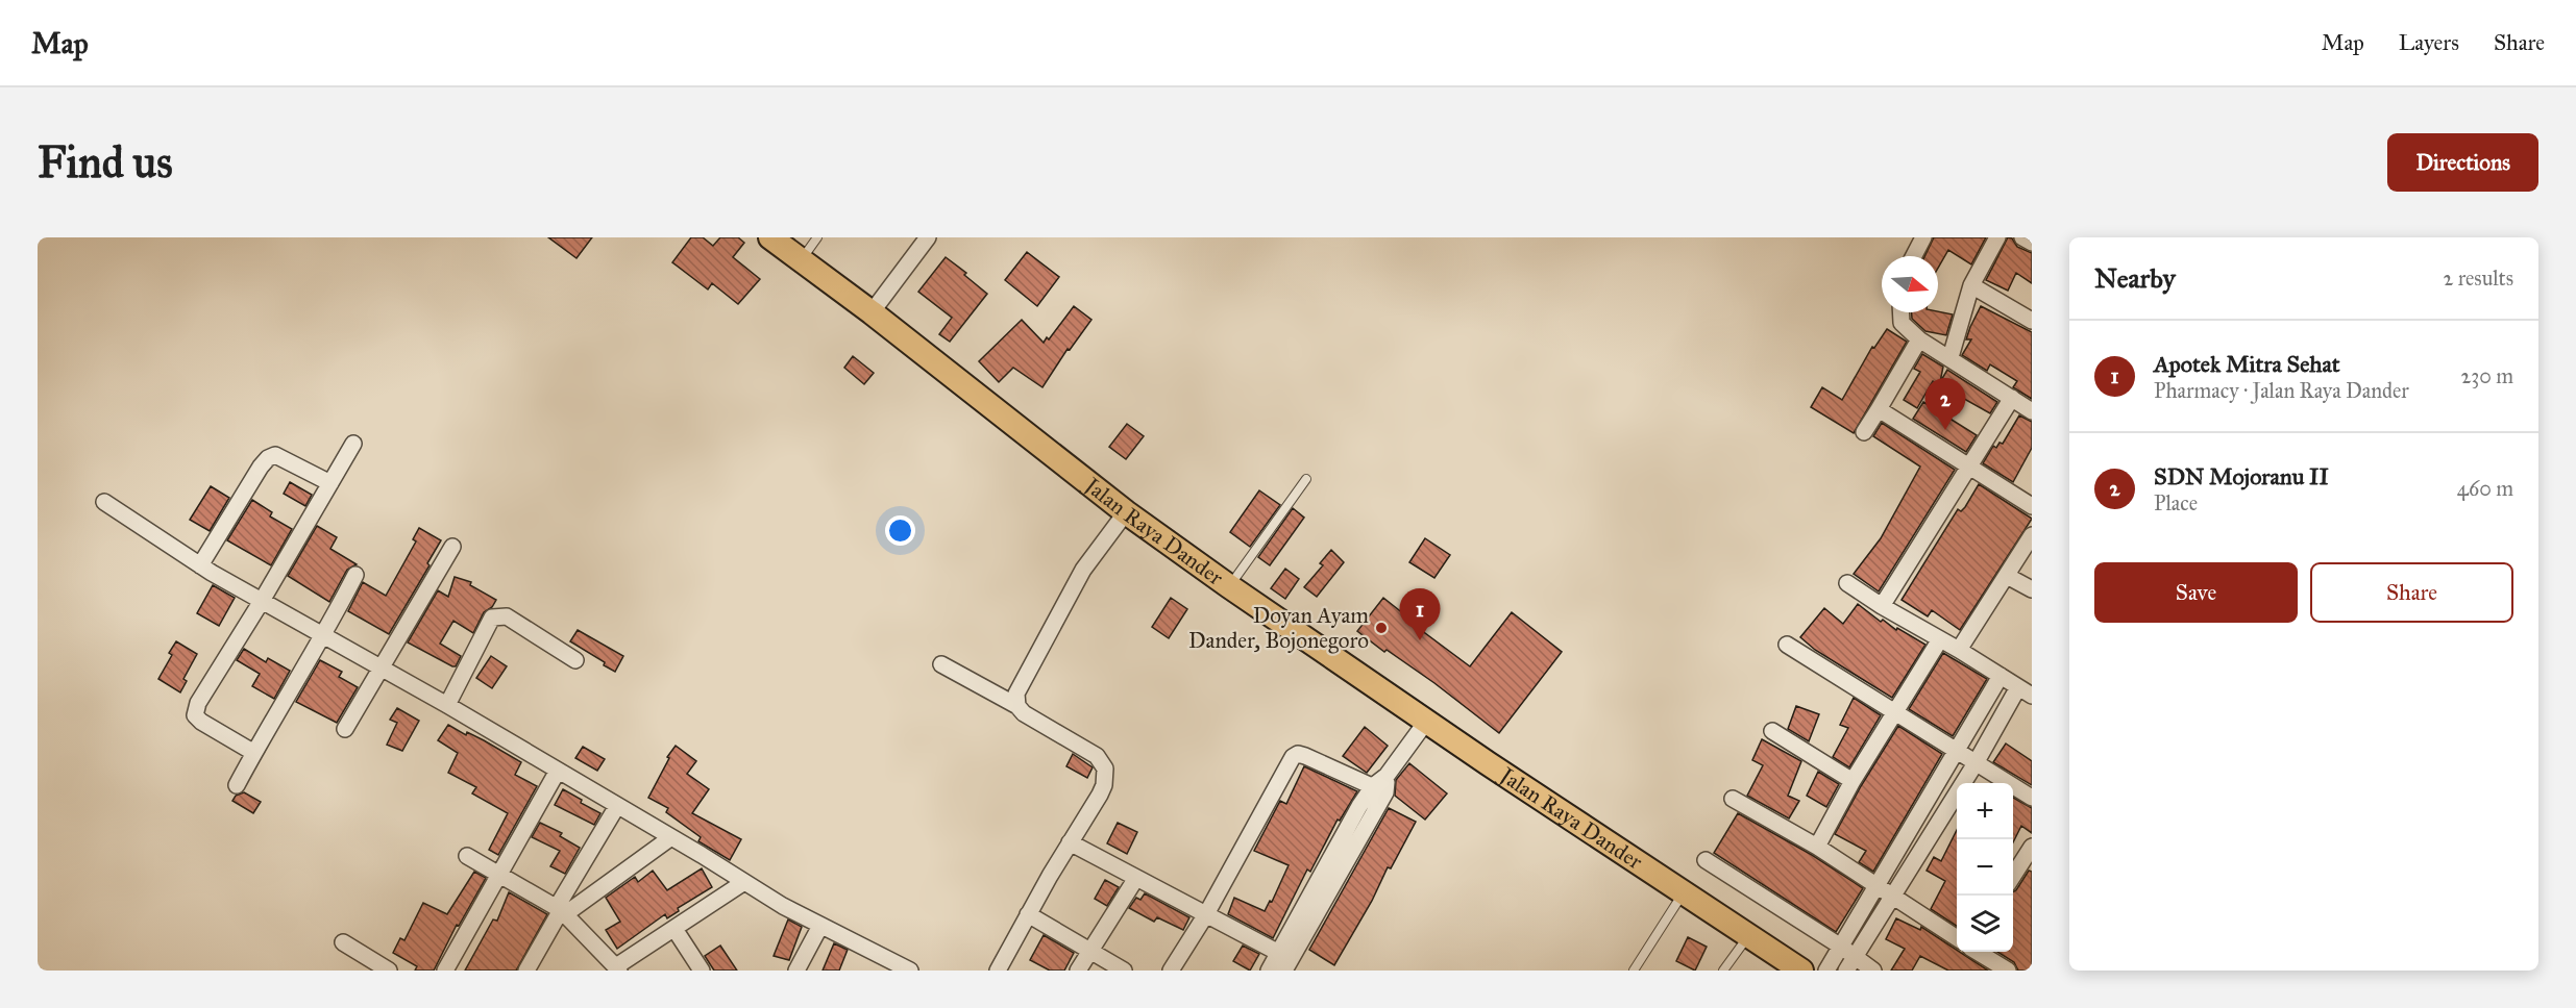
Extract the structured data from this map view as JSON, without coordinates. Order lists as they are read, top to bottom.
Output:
{
  "streets": {
    "main road": ["Jalan Raya Dander"]
  },
  "places": ["Doyan Ayam Dander, Bojonegoro"],
  "north": "right",
  "page": {
    "header": "Map",
    "nav": ["Map", "Layers", "Share"],
    "buttons": [
      "Directions",
      ["Save", "Share"]
    ],
    "title": "Find us",
    "heading": ["Nearby", "2 results"],
    "list": [
      {
        "mark": "1",
        "name": "Apotek Mitra Sehat",
        "note": "Pharmacy · Jalan Raya Dander",
        "value": "230 m"
      },
      {
        "mark": "2",
        "name": "SDN Mojoranu II",
        "note": "Place",
        "value": "460 m"
      }
    ],
    "pins": ["2", "1"],
    "map_buttons": ["+", "−"]
  }
}
